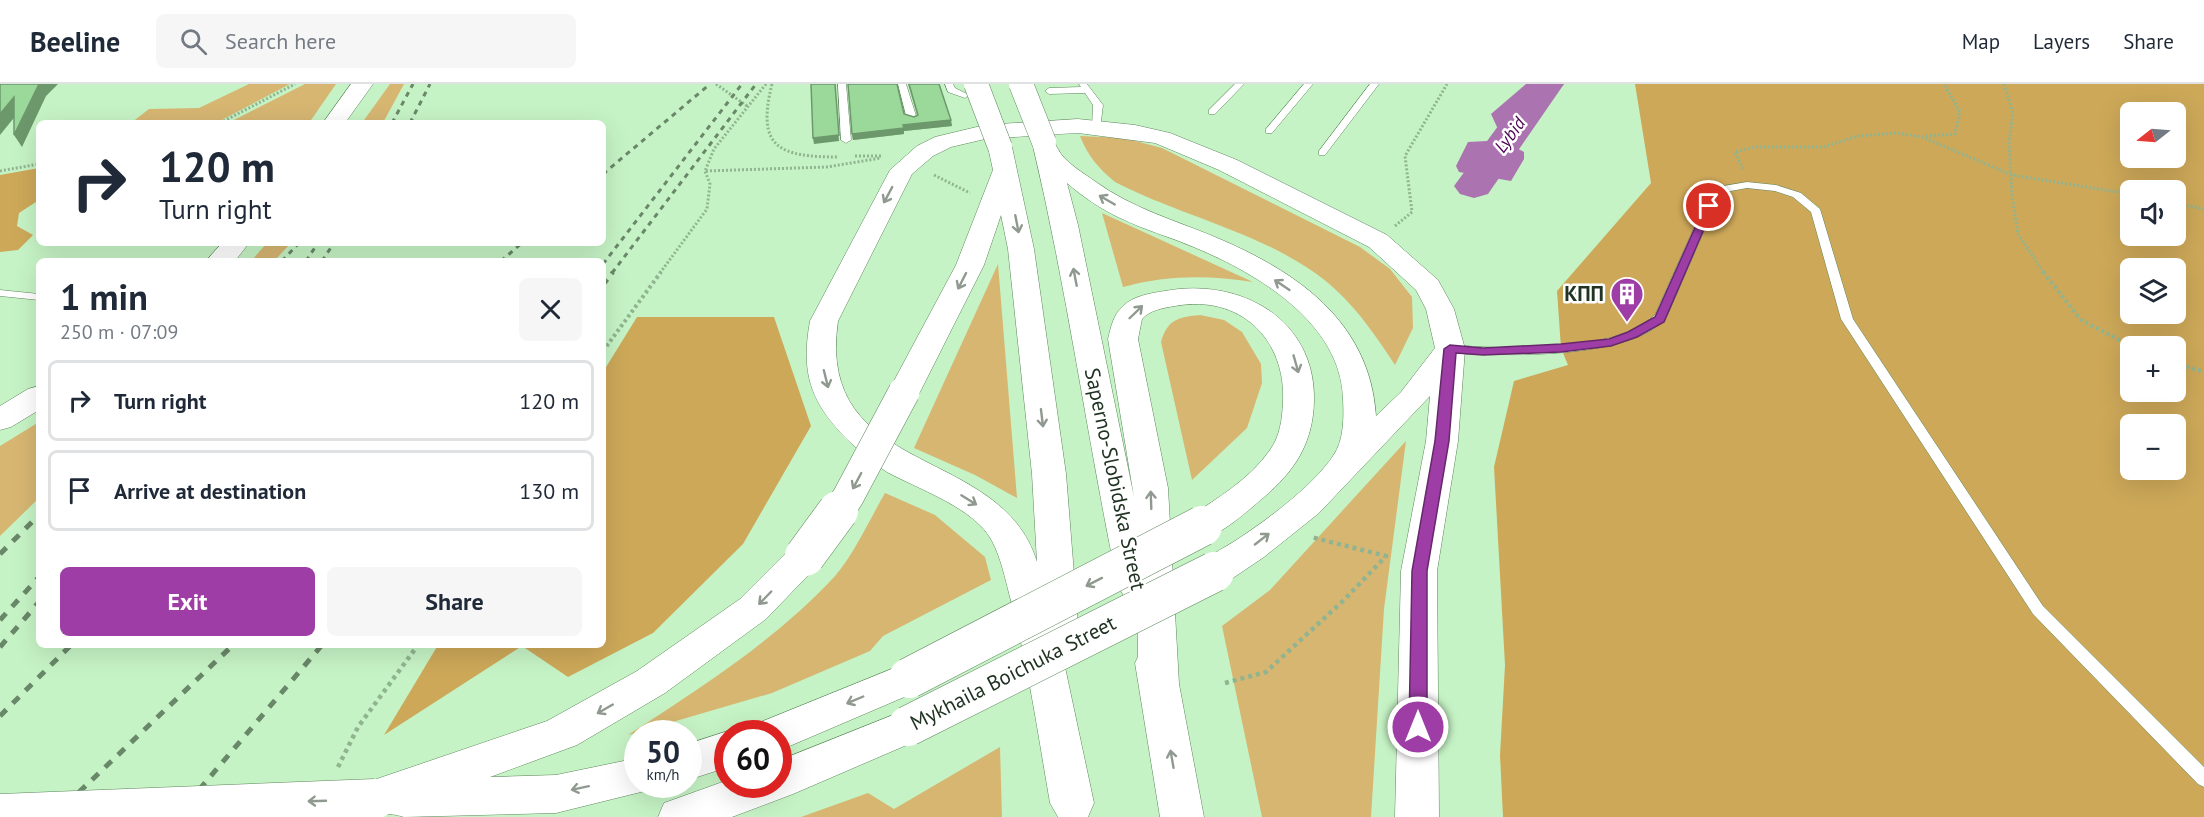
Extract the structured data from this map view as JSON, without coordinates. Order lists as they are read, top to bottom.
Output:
{
  "streets": {
    "main road": ["Saperno-Slobidska Street", "Mykhaila Boichuka Street"]
  },
  "crossings": [
    ["Saperno-Slobidska Street", "Mykhaila Boichuka Street"]
  ],
  "water": ["Lybid"],
  "places": {
    "building": ["КПП"]
  },
  "north": "left",
  "page": {
    "header": "Beeline",
    "search": "Search here",
    "nav": ["Map", "Layers", "Share"],
    "map_buttons": ["+", "−"],
    "turn": ["120 m", "Turn right"],
    "heading": ["1 min", "250 m · 07:09"],
    "list": [
      {
        "name": "Turn right",
        "value": "120 m"
      },
      {
        "name": "Arrive at destination",
        "value": "130 m"
      }
    ],
    "buttons": ["Exit", "Share"],
    "speed": "50 km/h",
    "limit": "60"
  }
}
